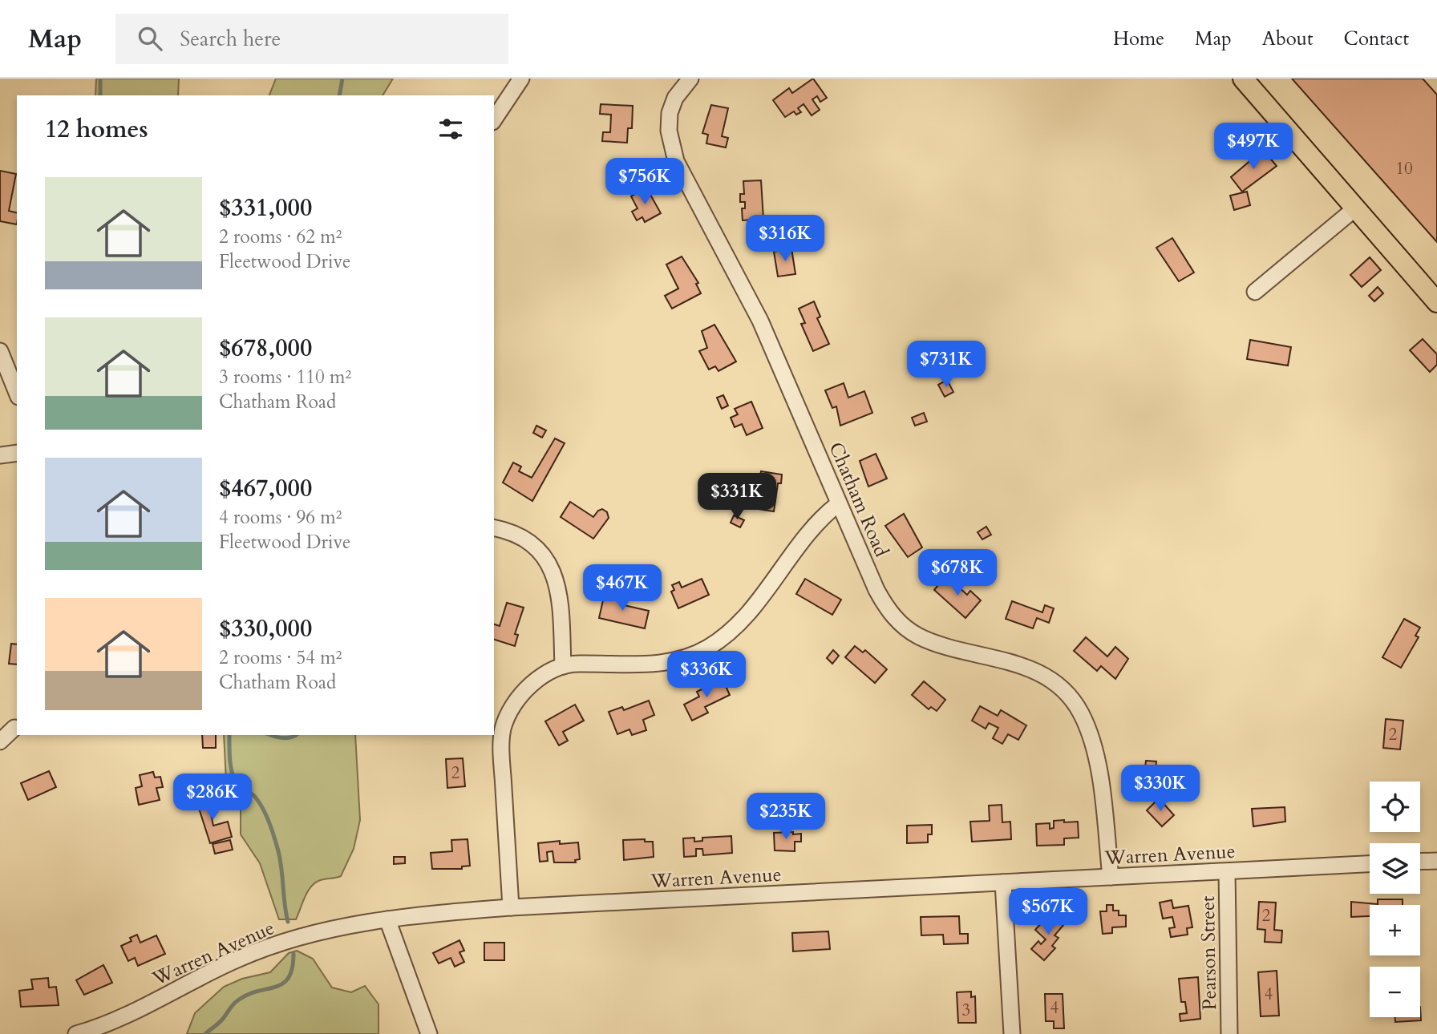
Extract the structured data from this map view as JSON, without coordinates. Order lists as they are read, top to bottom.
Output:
{
  "streets": {
    "street": ["Chatham Road", "Warren Avenue", "Pearson Street"]
  },
  "crossings": [
    ["Chatham Road", "Warren Avenue"],
    ["Warren Avenue", "Pearson Street"]
  ],
  "house_numbers": [
    "10",
    "2",
    "2",
    "2",
    "4",
    "4",
    "3"
  ],
  "page": {
    "header": "Map",
    "search": "Search here",
    "nav": [
      "Home",
      "Map",
      "About",
      "Contact"
    ],
    "heading": "12 homes",
    "price": [
      "$497K",
      "$756K",
      "$316K",
      "$731K",
      "$331K",
      "$678K",
      "$467K",
      "$336K",
      "$330K",
      "$286K",
      "$235K",
      "$567K"
    ],
    "list": [
      {
        "name": "$331,000",
        "note": "2 rooms · 62 m² · Fleetwood Drive"
      },
      {
        "name": "$678,000",
        "note": "3 rooms · 110 m² · Chatham Road"
      },
      {
        "name": "$467,000",
        "note": "4 rooms · 96 m² · Fleetwood Drive"
      },
      {
        "name": "$330,000",
        "note": "2 rooms · 54 m² · Chatham Road"
      }
    ],
    "map_buttons": ["+", "−"]
  }
}
